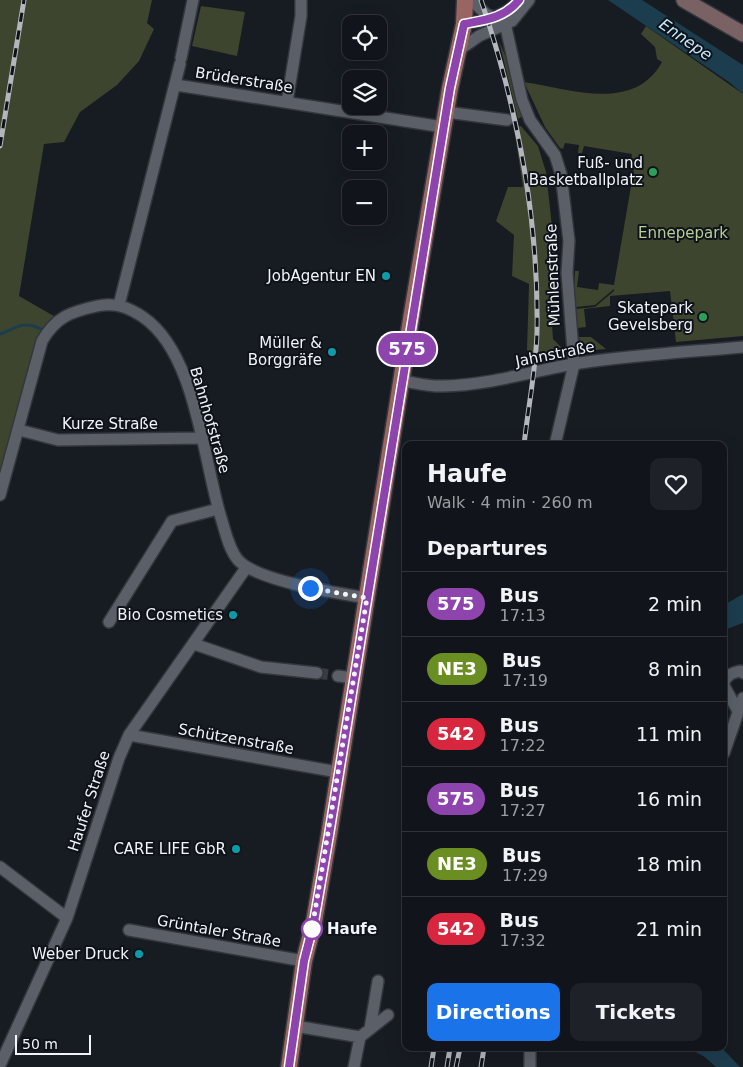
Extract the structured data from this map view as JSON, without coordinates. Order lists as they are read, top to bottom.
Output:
{
  "streets": {
    "street": [
      "Brüderstraße",
      "Mühlenstraße",
      "Jahnstraße",
      "Bahnhofstraße",
      "Kurze Straße",
      "Schützenstraße",
      "Haufer Straße",
      "Grüntaler Straße"
    ]
  },
  "crossings": [
    ["Brüderstraße", "Bahnhofstraße"],
    ["Mühlenstraße", "Jahnstraße"],
    ["Bahnhofstraße", "Kurze Straße"],
    ["Bahnhofstraße", "Haufer Straße"],
    ["Schützenstraße", "Haufer Straße"]
  ],
  "water": ["Ennepe"],
  "parks": ["Ennepepark"],
  "places": [
    "Fuß- und Basketballplatz",
    "JobAgentur EN",
    "Skatepark Gevelsberg",
    "Müller & Borggräfe",
    "Bio Cosmetics",
    "CARE LIFE GbR",
    "Haufe",
    "Weber Druck"
  ],
  "lines": ["bus line 575"],
  "scale_bar": "50 m",
  "page": {
    "on_map": "575",
    "map_buttons": ["+", "−"],
    "heading": [
      ["Haufe", "Walk · 4 min · 260 m"],
      "Departures"
    ],
    "list": [
      {
        "mark": "575",
        "name": "Bus",
        "note": "17:13",
        "value": "2 min"
      },
      {
        "mark": "NE3",
        "name": "Bus",
        "note": "17:19",
        "value": "8 min"
      },
      {
        "mark": "542",
        "name": "Bus",
        "note": "17:22",
        "value": "11 min"
      },
      {
        "mark": "575",
        "name": "Bus",
        "note": "17:27",
        "value": "16 min"
      },
      {
        "mark": "NE3",
        "name": "Bus",
        "note": "17:29",
        "value": "18 min"
      },
      {
        "mark": "542",
        "name": "Bus",
        "note": "17:32",
        "value": "21 min"
      }
    ],
    "buttons": ["Directions", "Tickets"],
    "scale": "50 m"
  }
}
